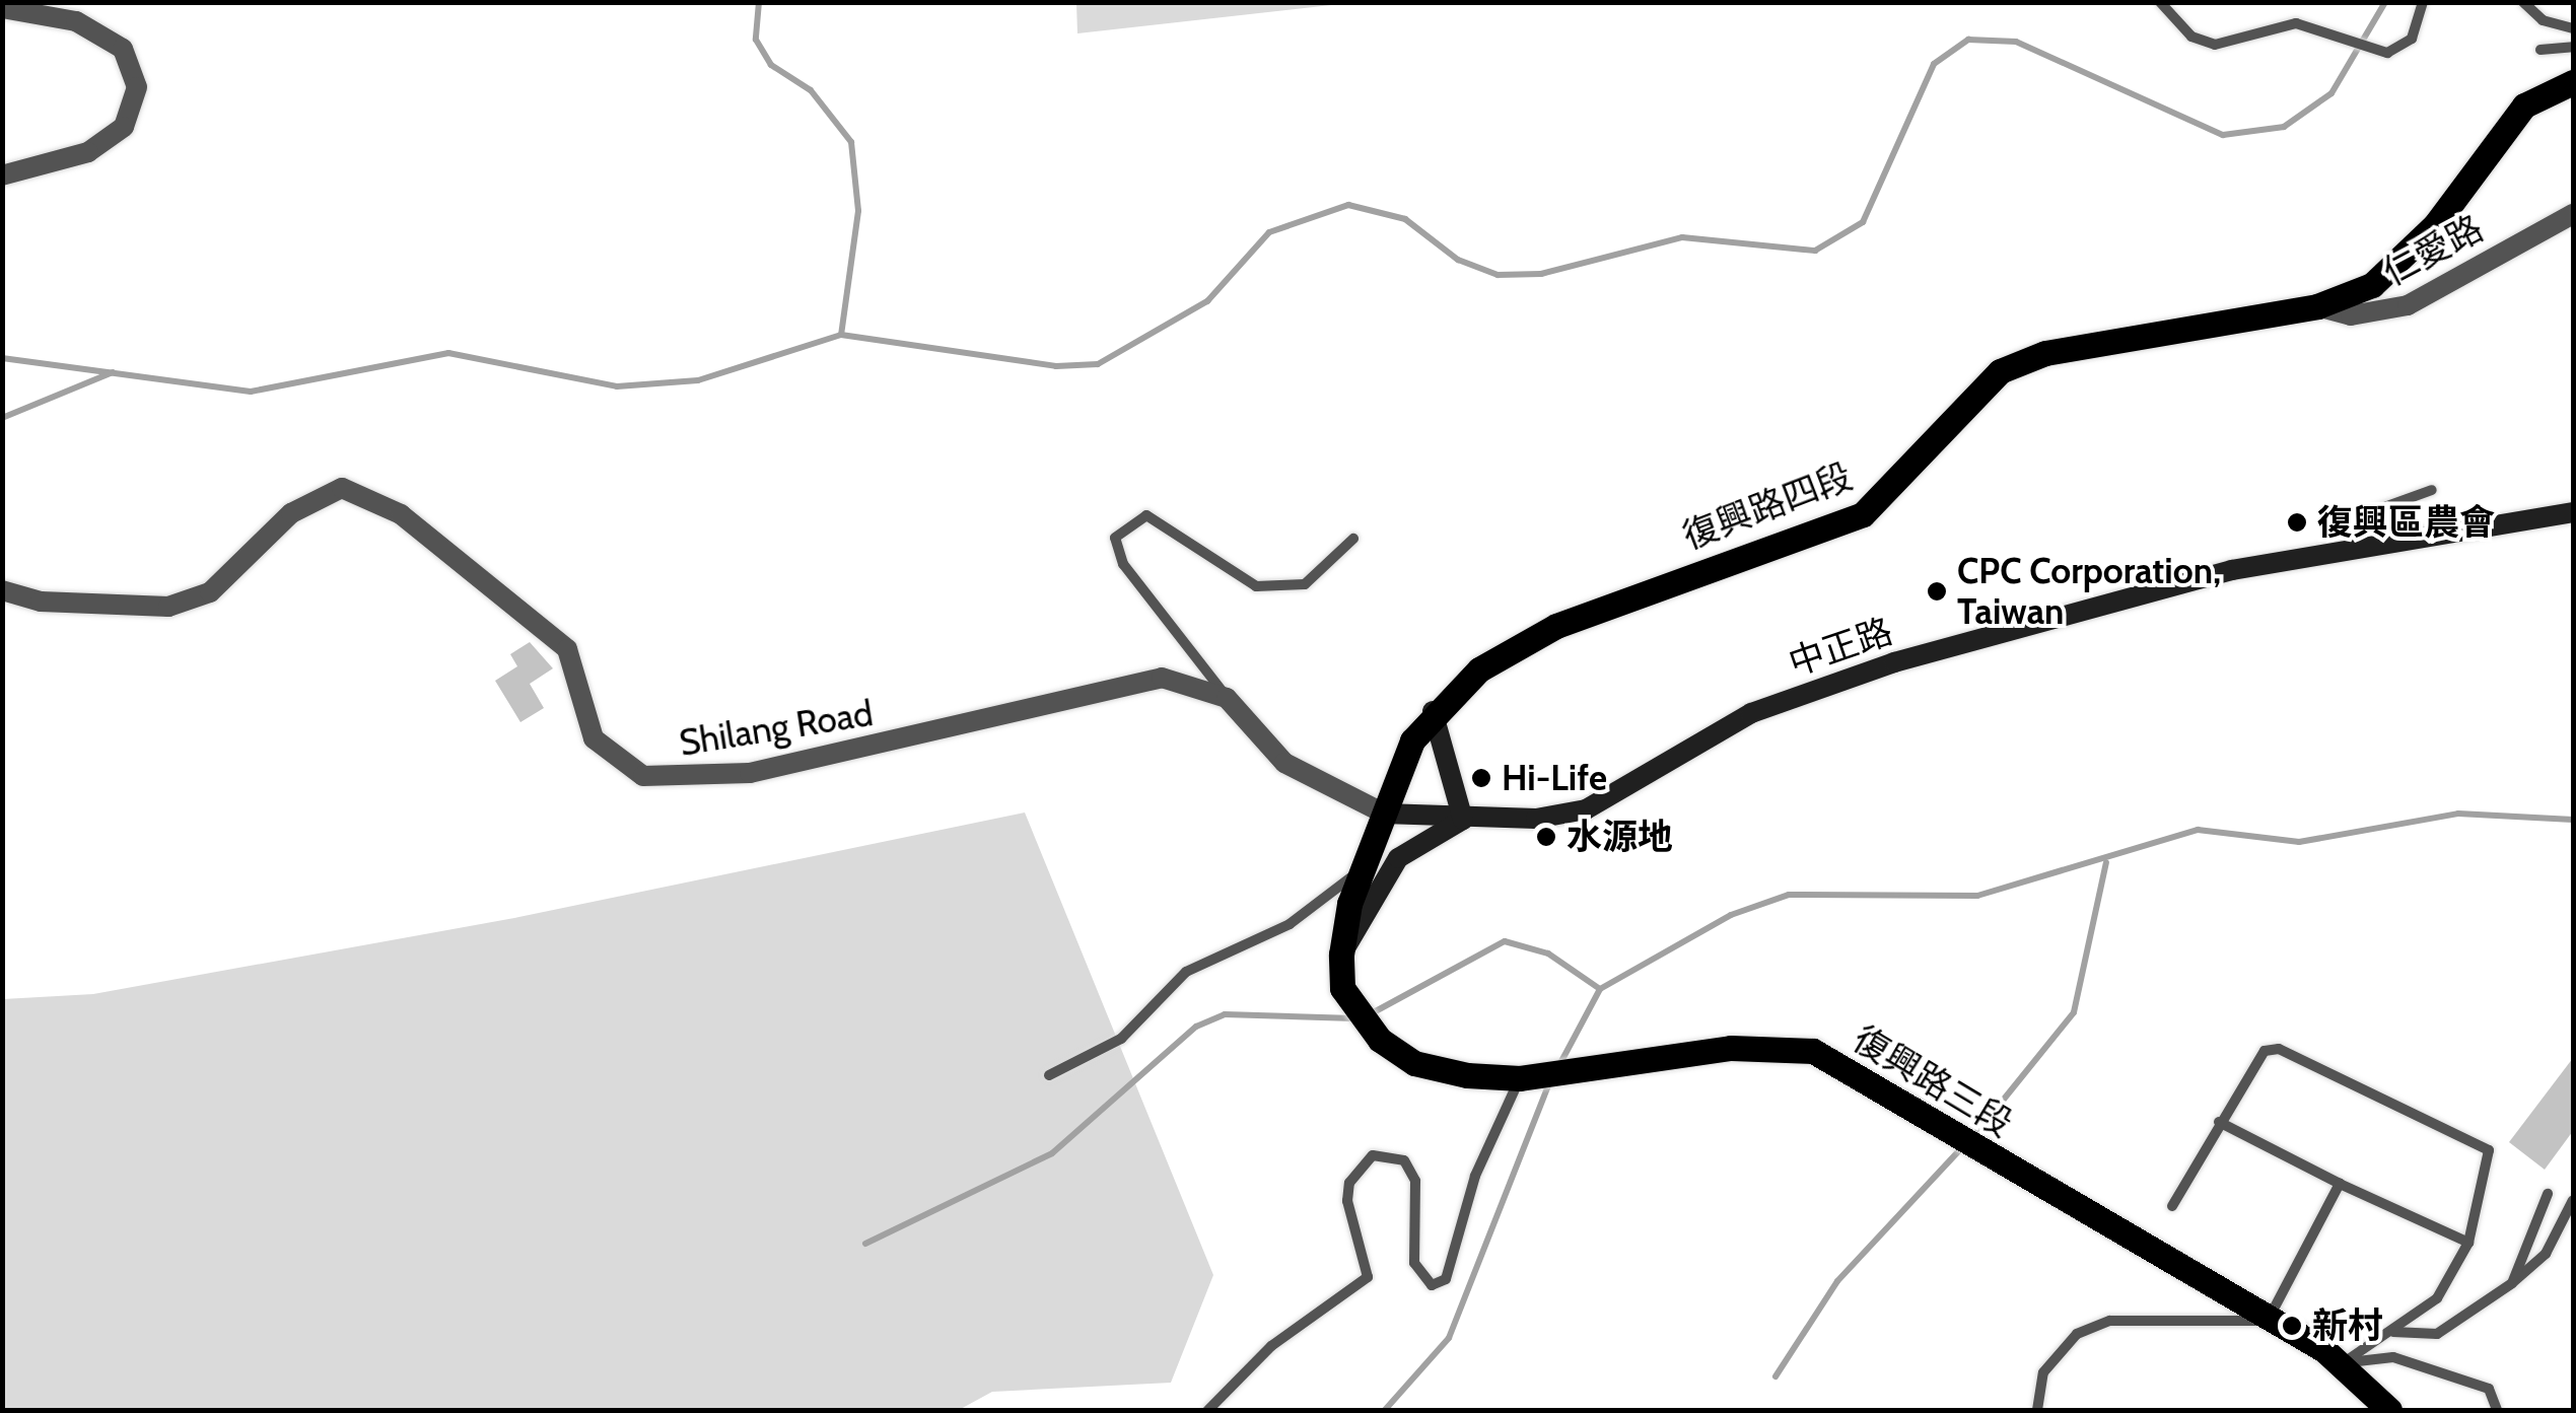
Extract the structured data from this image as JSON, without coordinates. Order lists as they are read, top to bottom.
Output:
{
  "streets": {
    "main road": ["復興路四段", "復興路三段"],
    "street": ["仁愛路", "中正路", "Shilang Road"]
  },
  "crossings": [
    ["仁愛路", "復興路四段"],
    ["復興路四段", "中正路"],
    ["復興路四段", "Shilang Road"],
    ["復興路四段", "復興路三段"],
    ["中正路", "Shilang Road"]
  ],
  "places": [
    "復興區農會",
    "CPC Corporation, Taiwan",
    "Hi-Life",
    "水源地",
    "新村"
  ]
}
